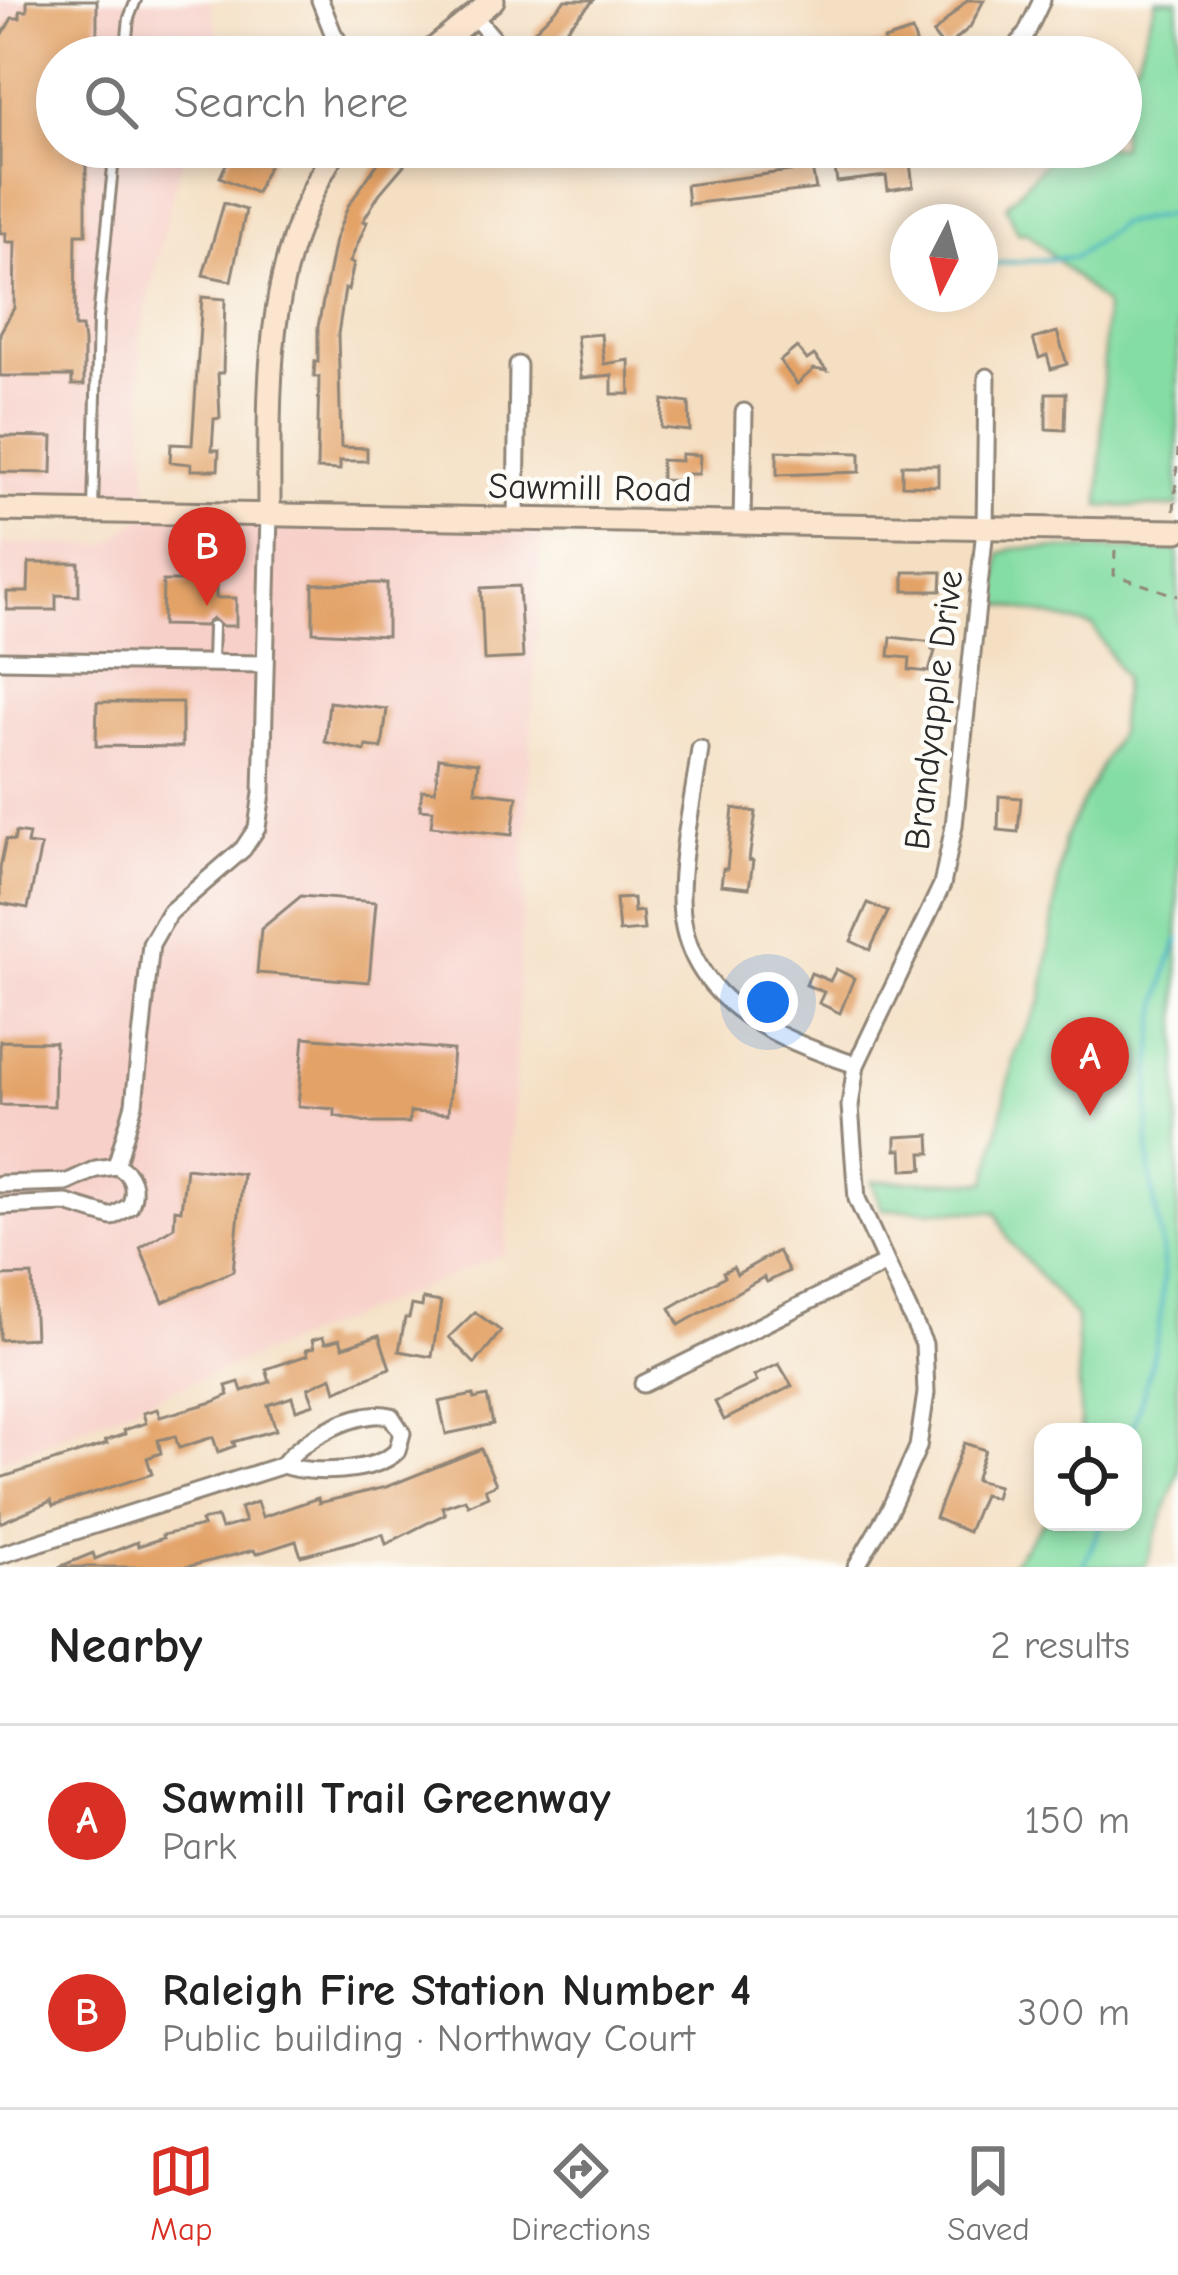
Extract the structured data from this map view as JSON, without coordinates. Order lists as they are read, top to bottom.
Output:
{
  "streets": {
    "street": ["Sawmill Road", "Brandyapple Drive"]
  },
  "crossings": [
    ["Sawmill Road", "Brandyapple Drive"]
  ],
  "north": "bottom",
  "page": {
    "search": "Search here",
    "pins": ["B", "A"],
    "heading": ["Nearby", "2 results"],
    "list": [
      {
        "mark": "A",
        "name": "Sawmill Trail Greenway",
        "note": "Park",
        "value": "150 m"
      },
      {
        "mark": "B",
        "name": "Raleigh Fire Station Number 4",
        "note": "Public building · Northway Court",
        "value": "300 m"
      }
    ],
    "nav": ["Map", "Directions", "Saved"]
  }
}
